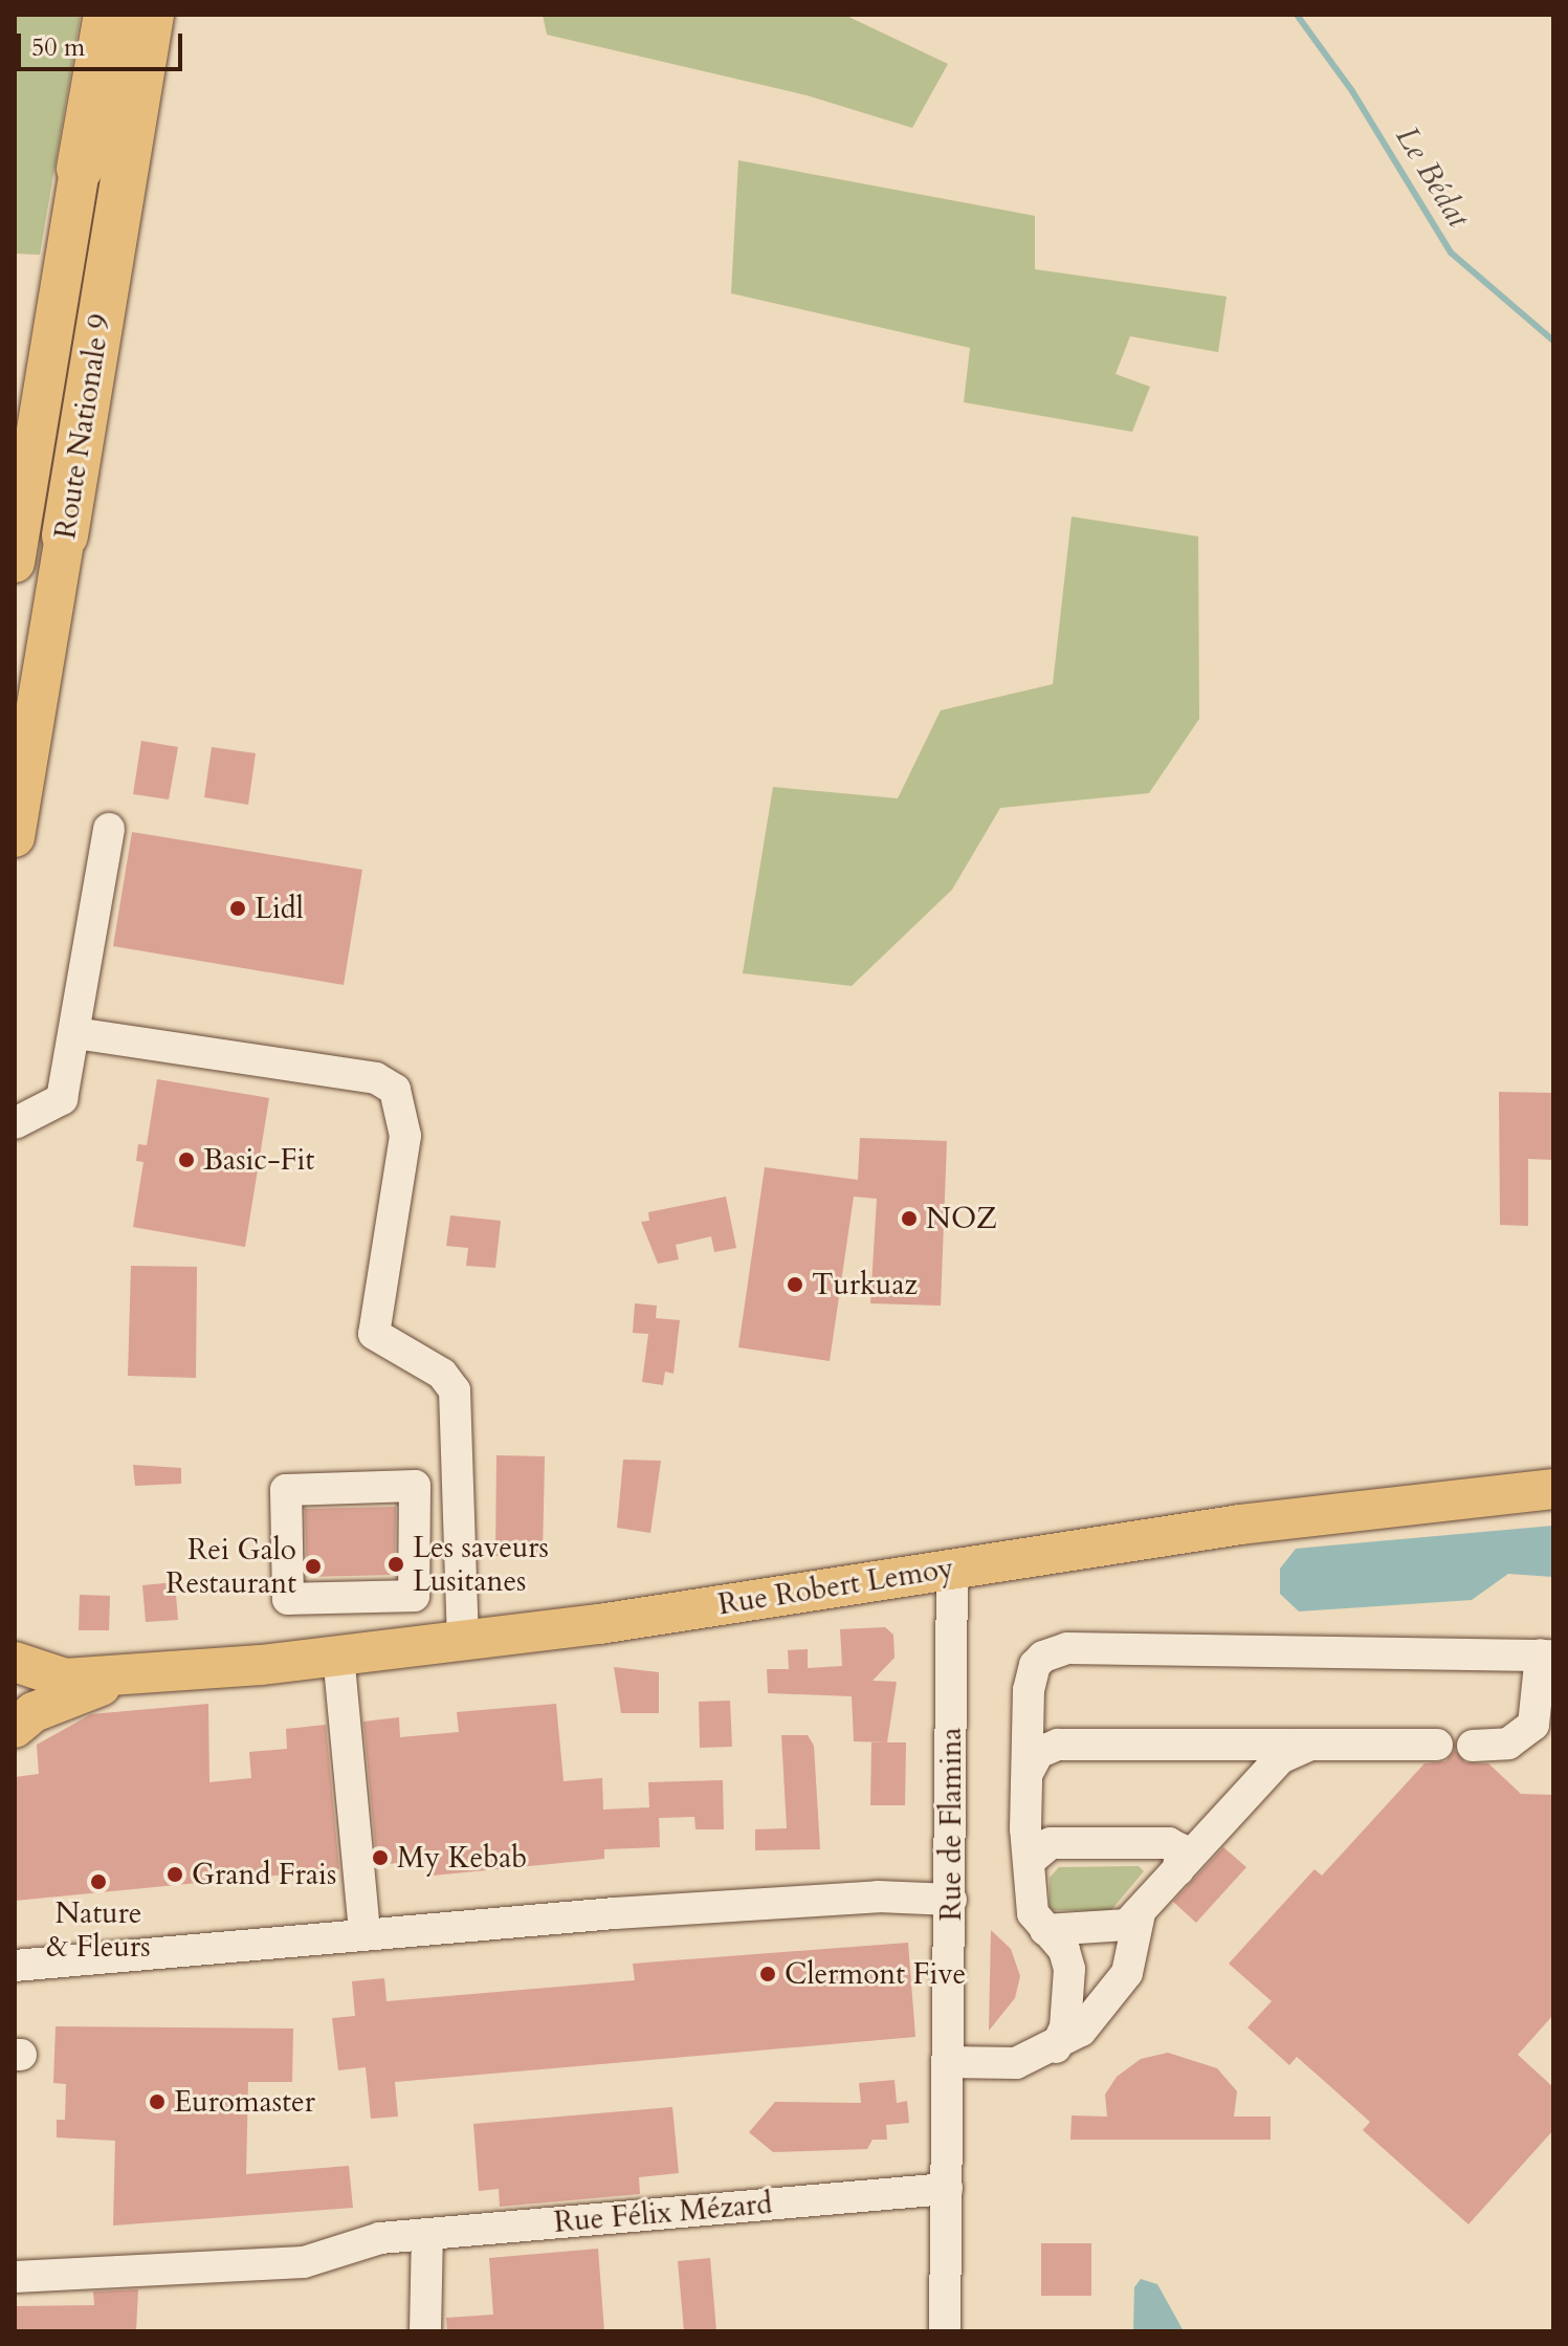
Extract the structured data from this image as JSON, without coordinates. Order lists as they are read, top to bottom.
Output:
{
  "streets": {
    "highway": ["Route Nationale 9"],
    "main road": ["Rue Robert Lemoy"],
    "street": ["Rue de Flamina", "Rue Félix Mézard"]
  },
  "crossings": [
    ["Rue Robert Lemoy", "Rue de Flamina"],
    ["Rue de Flamina", "Rue Félix Mézard"]
  ],
  "water": ["Le Bédat"],
  "places": [
    "Lidl",
    "Basic-Fit",
    "NOZ",
    "Turkuaz",
    "Les saveurs Lusitanes",
    "Rei Galo Restaurant",
    "My Kebab",
    "Grand Frais",
    "Nature & Fleurs",
    "Clermont Five",
    "Euromaster"
  ],
  "scale_bar": "50 m"
}
